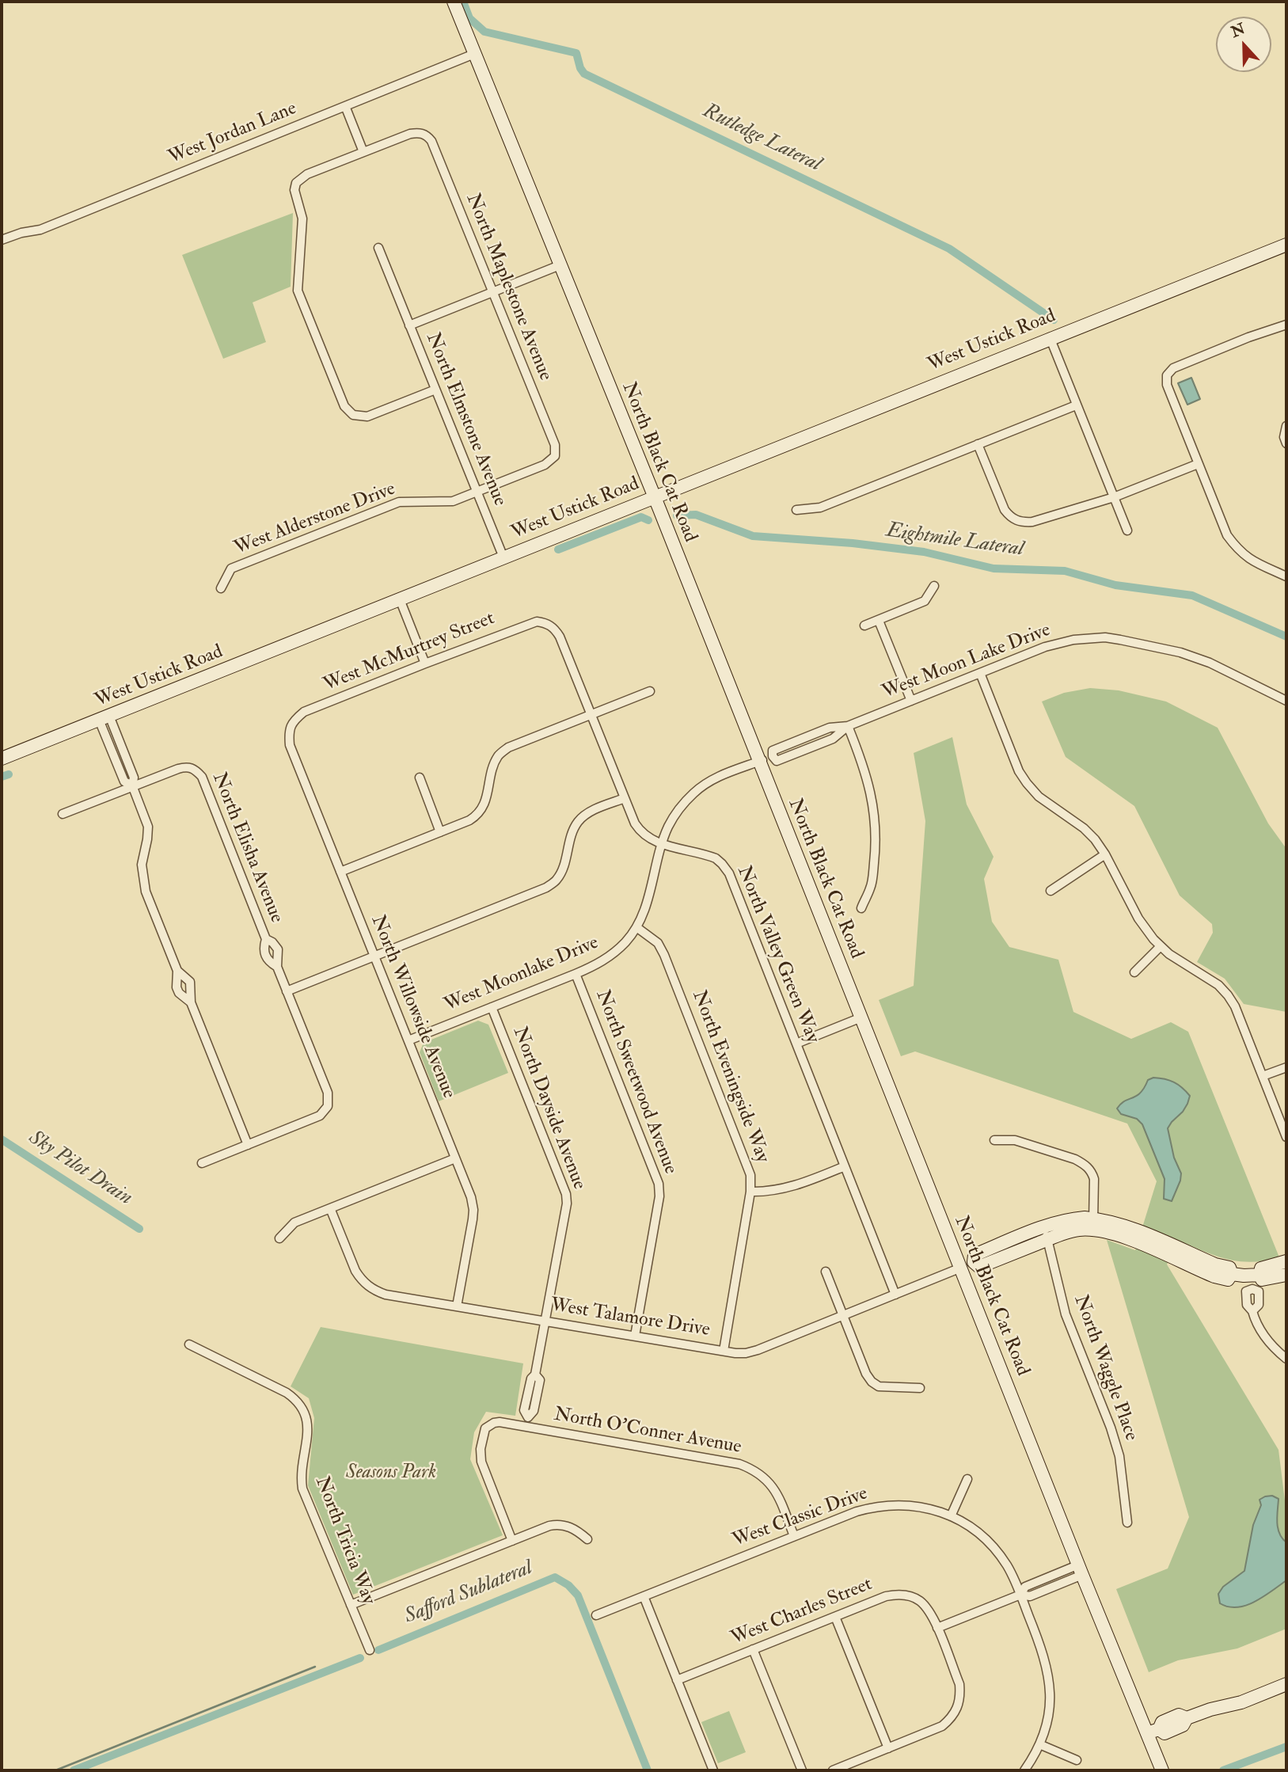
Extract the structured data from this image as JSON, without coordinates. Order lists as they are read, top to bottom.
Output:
{
  "streets": {
    "main road": ["West Ustick Road", "North Black Cat Road"],
    "street": [
      "West Jordan Lane",
      "North Maplestone Avenue",
      "North Elmstone Avenue",
      "West Alderstone Drive",
      "West McMurtrey Street",
      "West Moon Lake Drive",
      "North Elisha Avenue",
      "North Valley Green Way",
      "West Moonlake Drive",
      "North Willowside Avenue",
      "North Eveningside Way",
      "North Sweetwood Avenue",
      "North Dayside Avenue",
      "West Talamore Drive",
      "North Waggle Place",
      "North O'Conner Avenue",
      "West Classic Drive",
      "North Tricia Way",
      "West Charles Street"
    ]
  },
  "crossings": [
    ["West Jordan Lane", "North Black Cat Road"],
    ["North Maplestone Avenue", "West Alderstone Drive"],
    ["West Ustick Road", "North Elmstone Avenue"],
    ["West Ustick Road", "North Black Cat Road"],
    ["North Elmstone Avenue", "West Alderstone Drive"],
    ["North Black Cat Road", "West Moonlake Drive"],
    ["North Black Cat Road", "West Talamore Drive"],
    ["West McMurtrey Street", "North Valley Green Way"],
    ["West McMurtrey Street", "North Willowside Avenue"],
    ["West Moon Lake Drive", "West Moonlake Drive"],
    ["North Valley Green Way", "West Moonlake Drive"],
    ["North Valley Green Way", "West Talamore Drive"],
    ["West Moonlake Drive", "North Willowside Avenue"],
    ["West Moonlake Drive", "North Eveningside Way"],
    ["West Moonlake Drive", "North Sweetwood Avenue"],
    ["West Moonlake Drive", "North Dayside Avenue"],
    ["North Willowside Avenue", "West Talamore Drive"],
    ["North Eveningside Way", "West Talamore Drive"],
    ["North Sweetwood Avenue", "West Talamore Drive"],
    ["North Dayside Avenue", "West Talamore Drive"],
    ["North Dayside Avenue", "North O'Conner Avenue"],
    ["North O'Conner Avenue", "West Classic Drive"]
  ],
  "water": [
    "Rutledge Lateral",
    "Eightmile Lateral",
    "Sky Pilot Drain",
    "Safford Sublateral"
  ],
  "parks": ["Seasons Park"],
  "north": "top"
}
